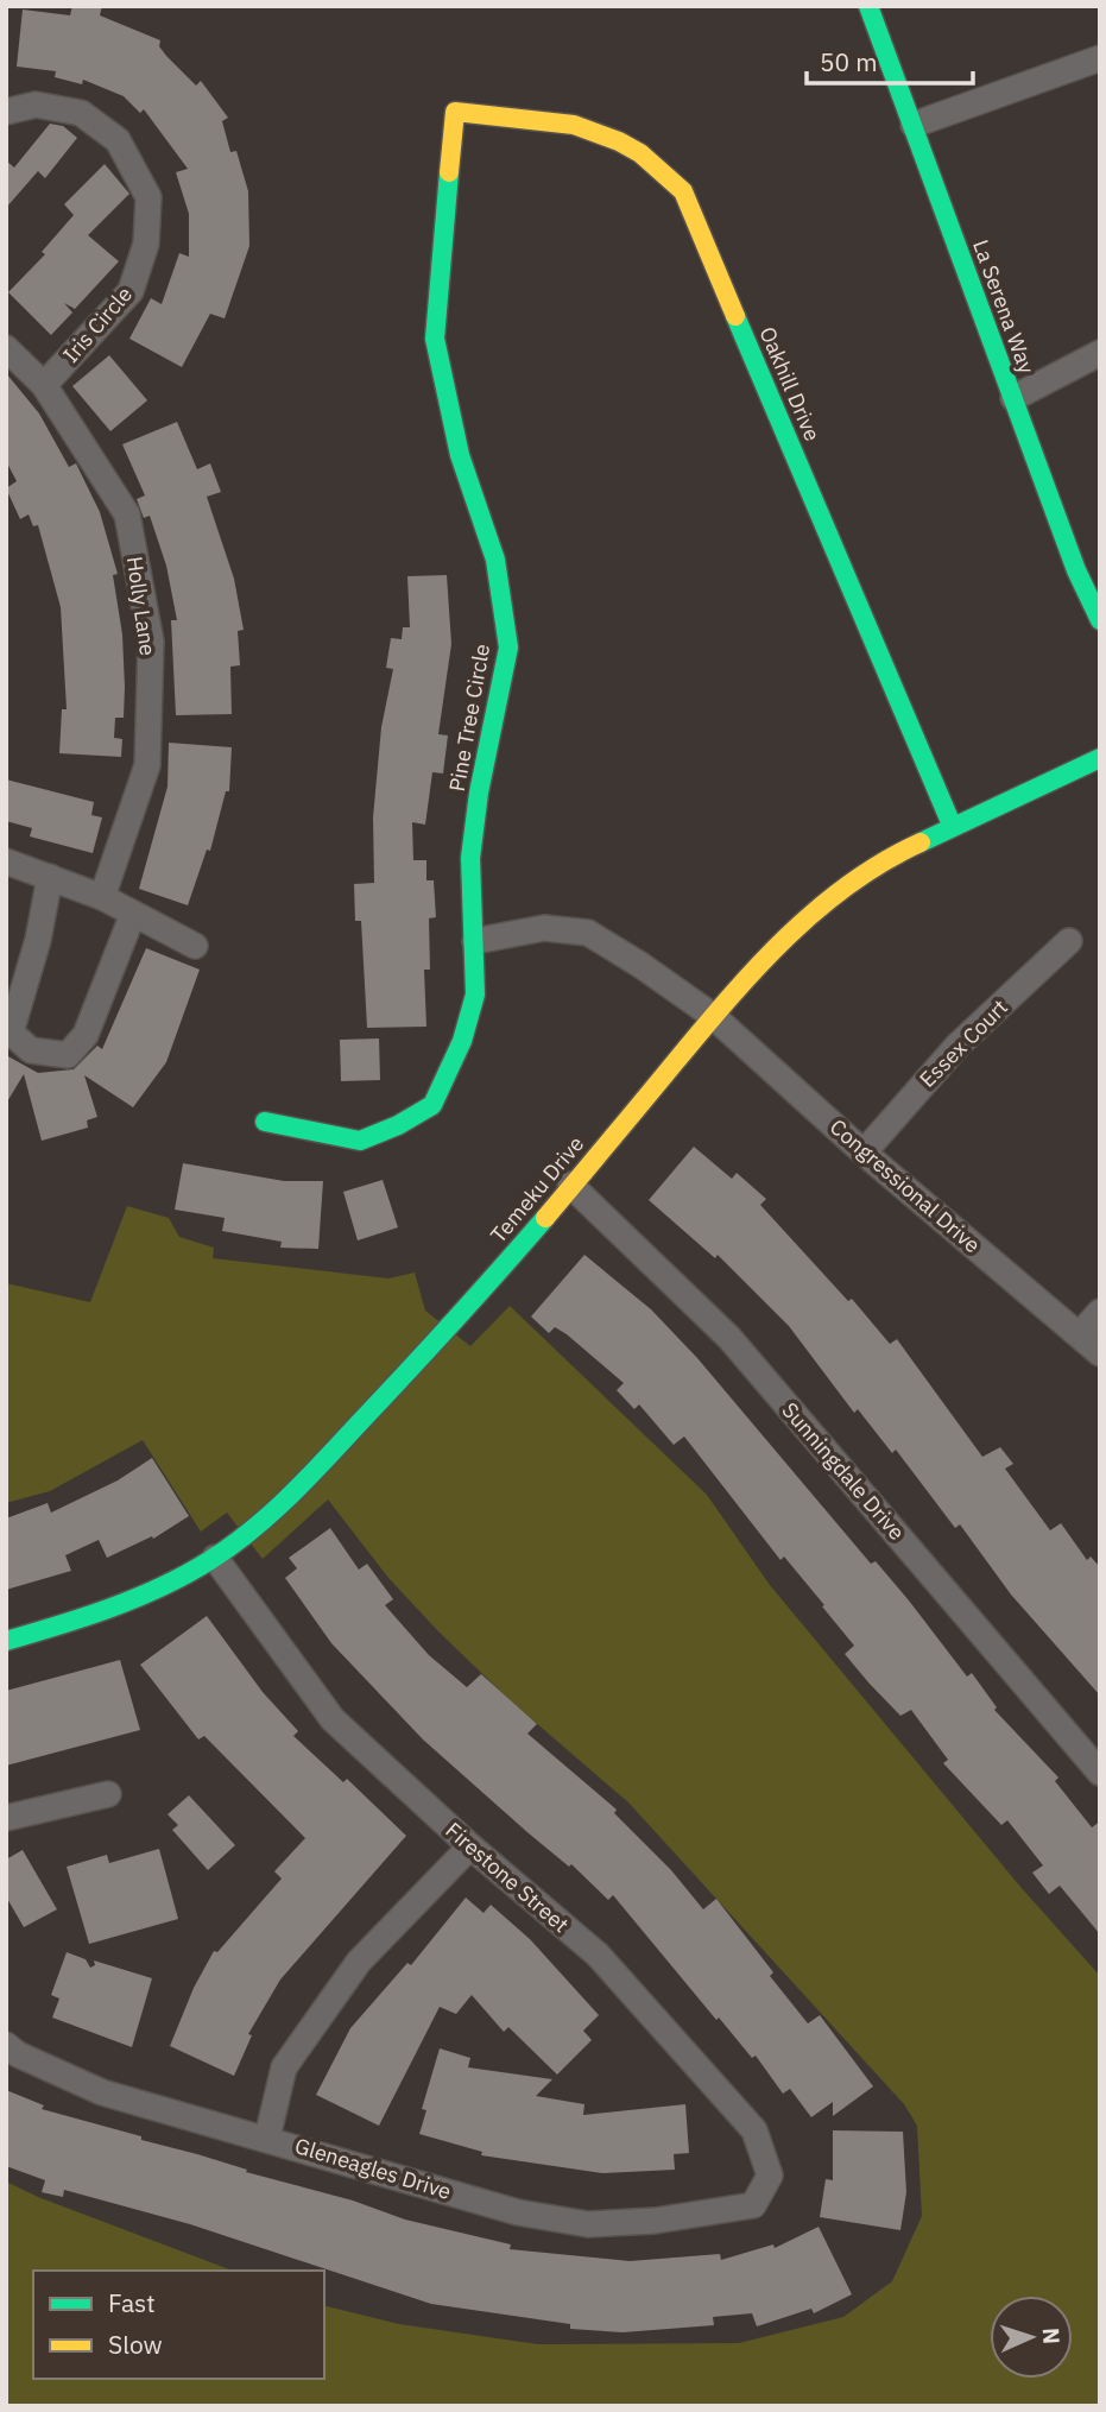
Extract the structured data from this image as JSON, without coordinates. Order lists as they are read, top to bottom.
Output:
{
  "streets": {
    "street": [
      "La Serena Way",
      "Iris Circle",
      "Oakhill Drive",
      "Holly Lane",
      "Pine Tree Circle",
      "Essex Court",
      "Congressional Drive",
      "Temeku Drive",
      "Sunningdale Drive",
      "Firestone Street",
      "Gleneagles Drive"
    ]
  },
  "crossings": [
    ["Iris Circle", "Holly Lane"],
    ["Oakhill Drive", "Pine Tree Circle"],
    ["Oakhill Drive", "Temeku Drive"],
    ["Pine Tree Circle", "Congressional Drive"],
    ["Essex Court", "Congressional Drive"],
    ["Congressional Drive", "Temeku Drive"],
    ["Temeku Drive", "Sunningdale Drive"],
    ["Temeku Drive", "Firestone Street"],
    ["Firestone Street", "Gleneagles Drive"]
  ],
  "legend": ["Fast", "Slow"],
  "scale_bar": "50 m",
  "north": "right"
}
